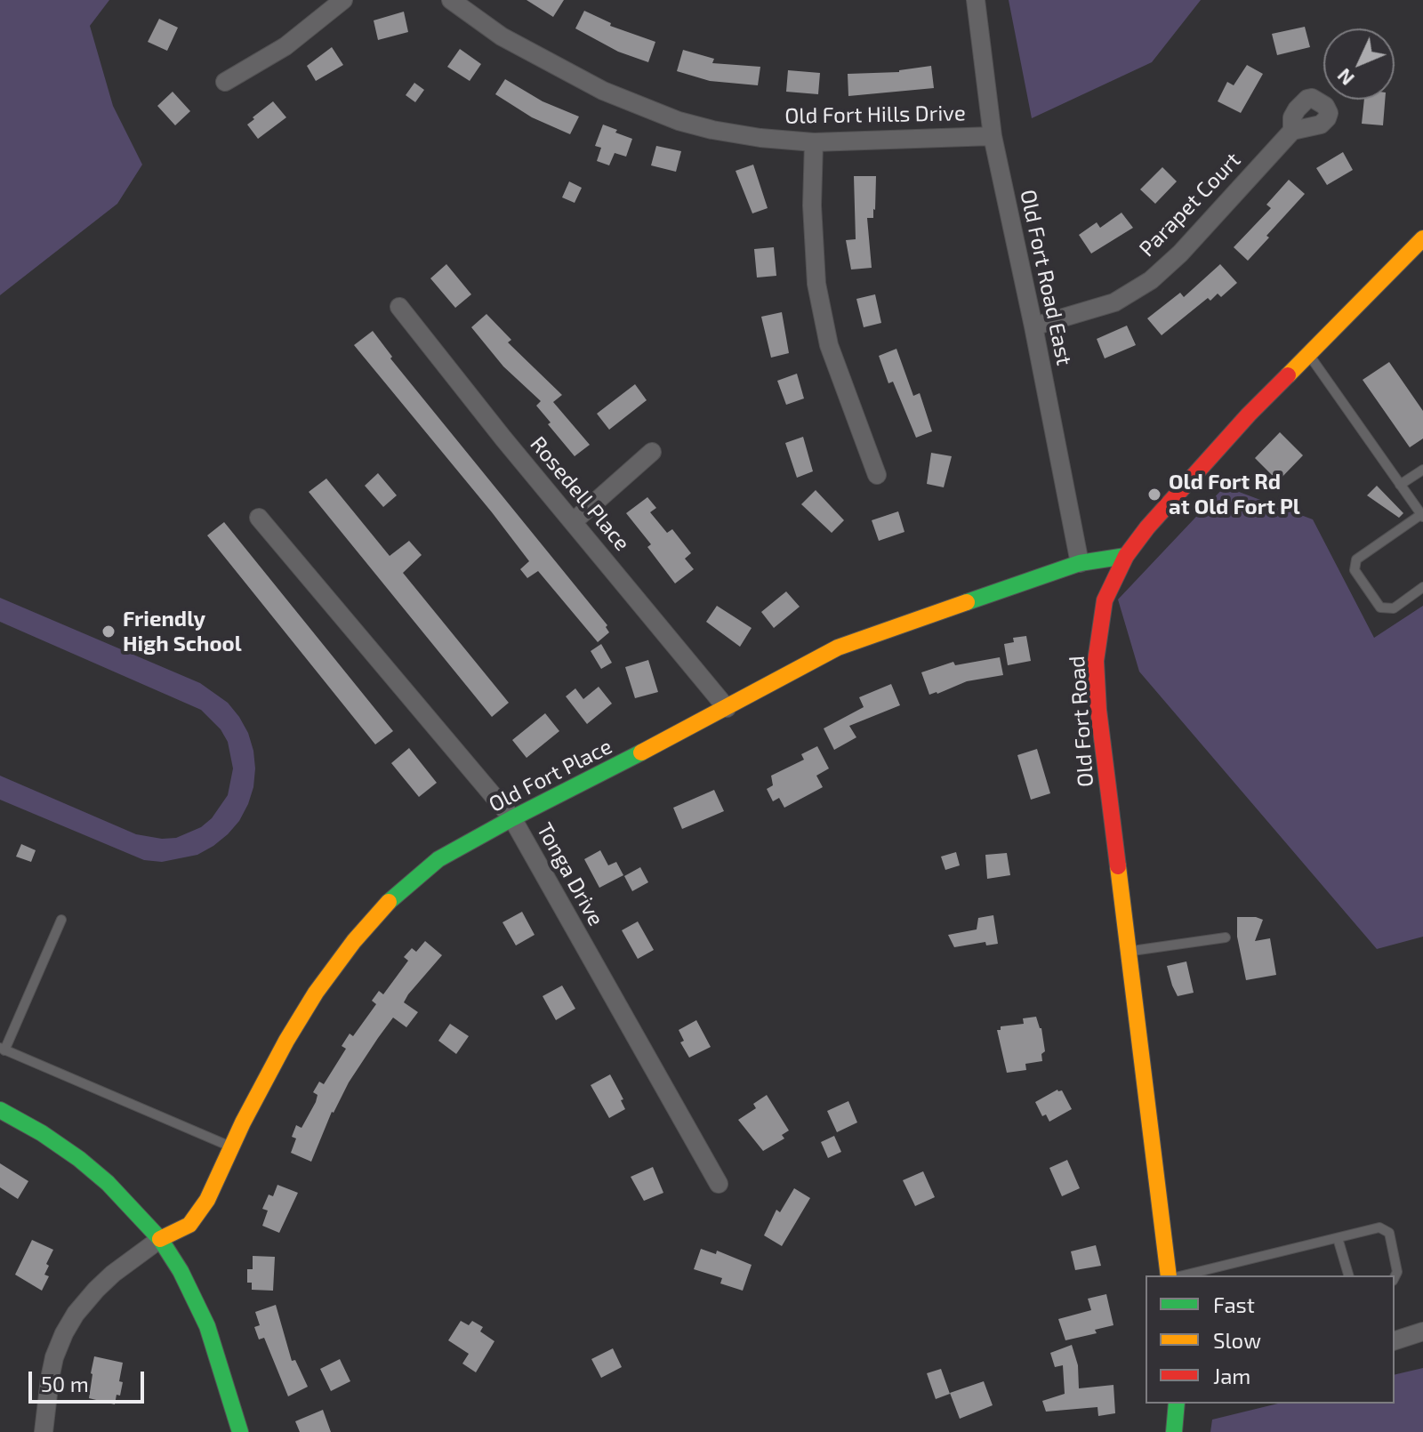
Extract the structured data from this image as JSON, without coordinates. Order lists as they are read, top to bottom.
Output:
{
  "streets": {
    "main road": ["Old Fort Road", "Old Fort Place"],
    "street": [
      "Old Fort Hills Drive",
      "Parapet Court",
      "Old Fort Road East",
      "Rosedell Place",
      "Tonga Drive"
    ]
  },
  "crossings": [
    ["Old Fort Hills Drive", "Old Fort Road East"],
    ["Parapet Court", "Old Fort Road East"],
    ["Old Fort Road East", "Old Fort Place"],
    ["Rosedell Place", "Old Fort Place"],
    ["Old Fort Road", "Old Fort Place"],
    ["Old Fort Place", "Tonga Drive"]
  ],
  "places": ["Old Fort Rd at Old Fort Pl", "Friendly High School"],
  "legend": ["Fast", "Slow", "Jam"],
  "scale_bar": "50 m",
  "north": "bottom left"
}
